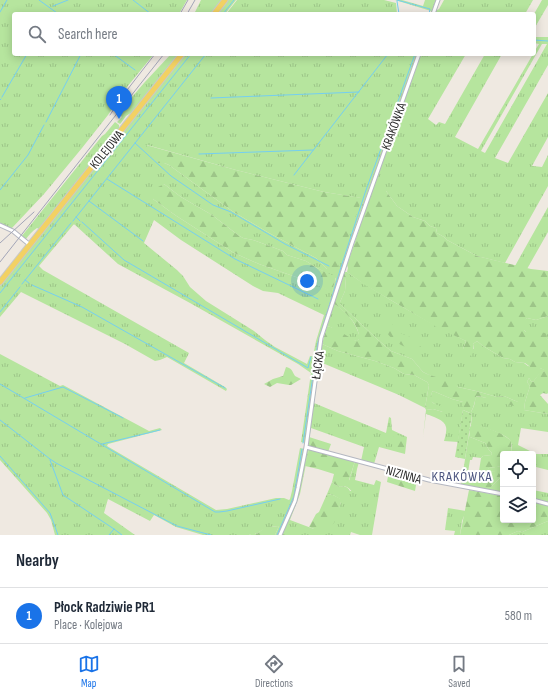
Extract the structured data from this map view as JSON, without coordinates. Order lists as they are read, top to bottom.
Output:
{
  "streets": {
    "main road": ["KOLEJOWA"],
    "street": ["KRAKÓWKA", "ŁĄCKA", "NIZINNA"]
  },
  "crossings": [
    ["KRAKÓWKA", "ŁĄCKA"],
    ["ŁĄCKA", "NIZINNA"]
  ],
  "districts": ["KRAKÓWKA"],
  "page": {
    "search": "Search here",
    "pins": "1",
    "heading": "Nearby",
    "list": [
      {
        "mark": "1",
        "name": "Płock Radziwie PR1",
        "note": "Place · Kolejowa",
        "value": "580 m"
      }
    ],
    "nav": ["Map", "Directions", "Saved"]
  }
}
